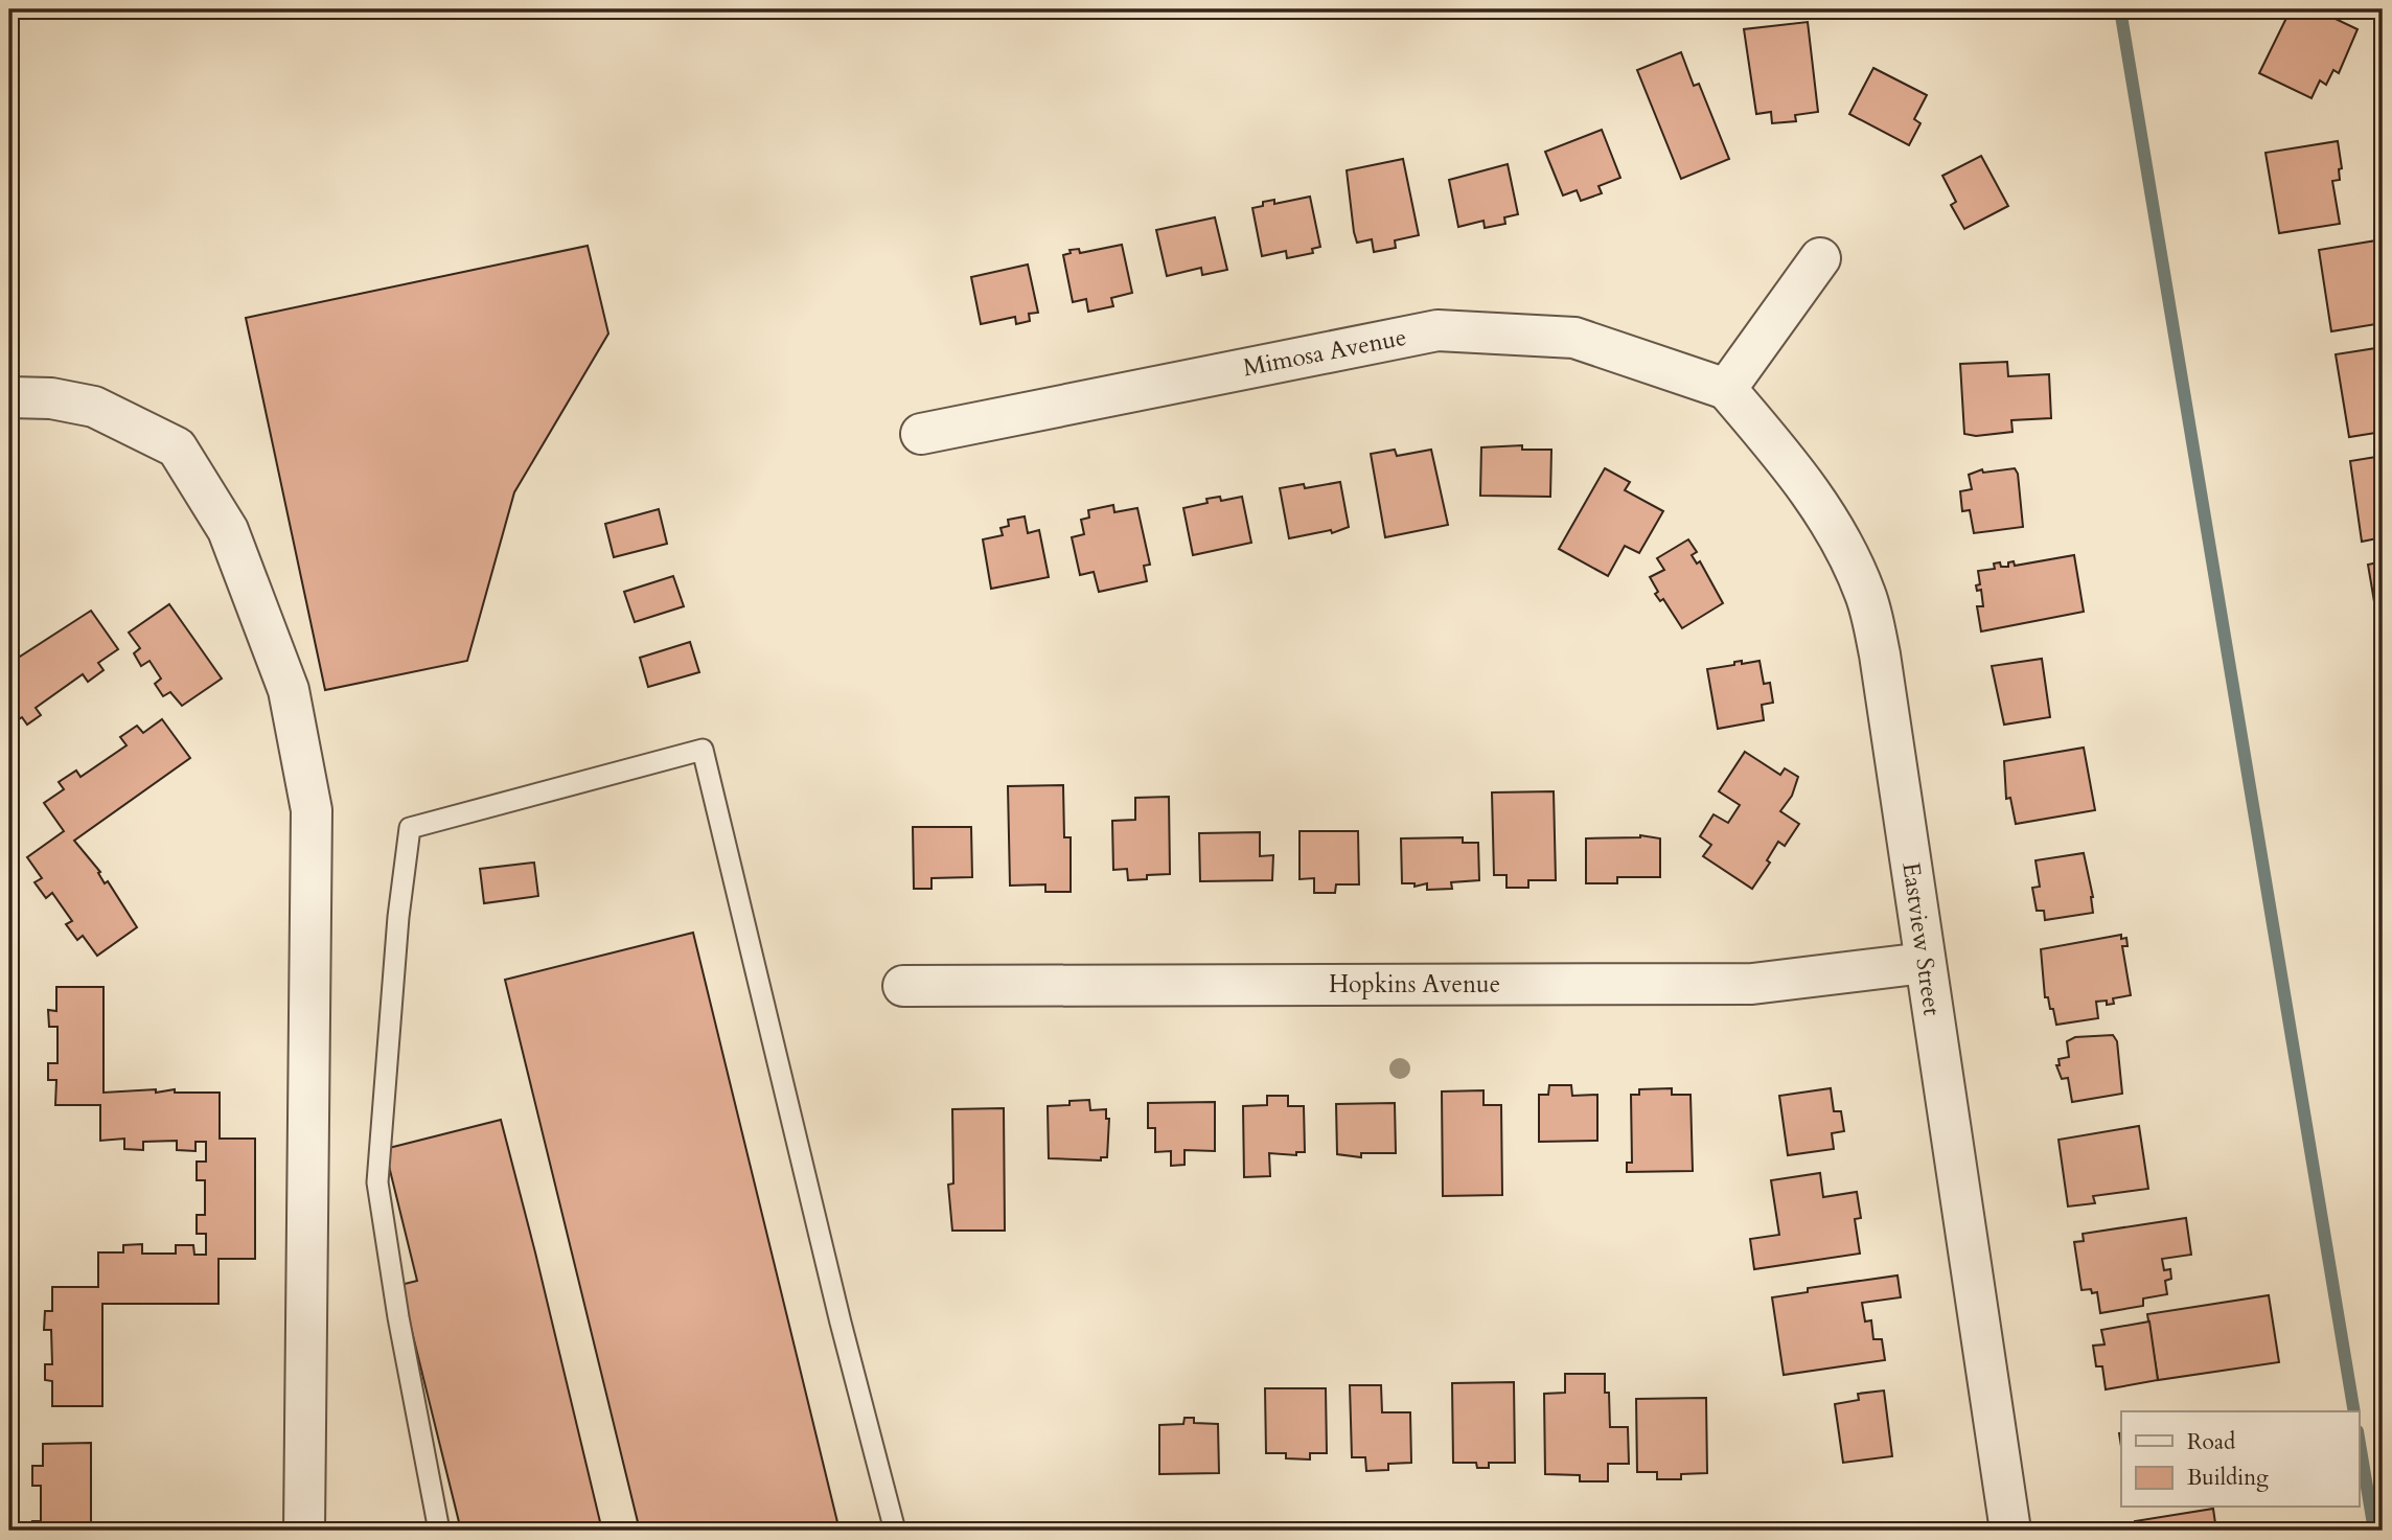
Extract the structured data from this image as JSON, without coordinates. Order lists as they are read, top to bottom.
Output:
{
  "streets": {
    "street": ["Mimosa Avenue", "Eastview Street", "Hopkins Avenue"]
  },
  "crossings": [
    ["Mimosa Avenue", "Eastview Street"],
    ["Eastview Street", "Hopkins Avenue"]
  ],
  "legend": ["Road", "Building"]
}
